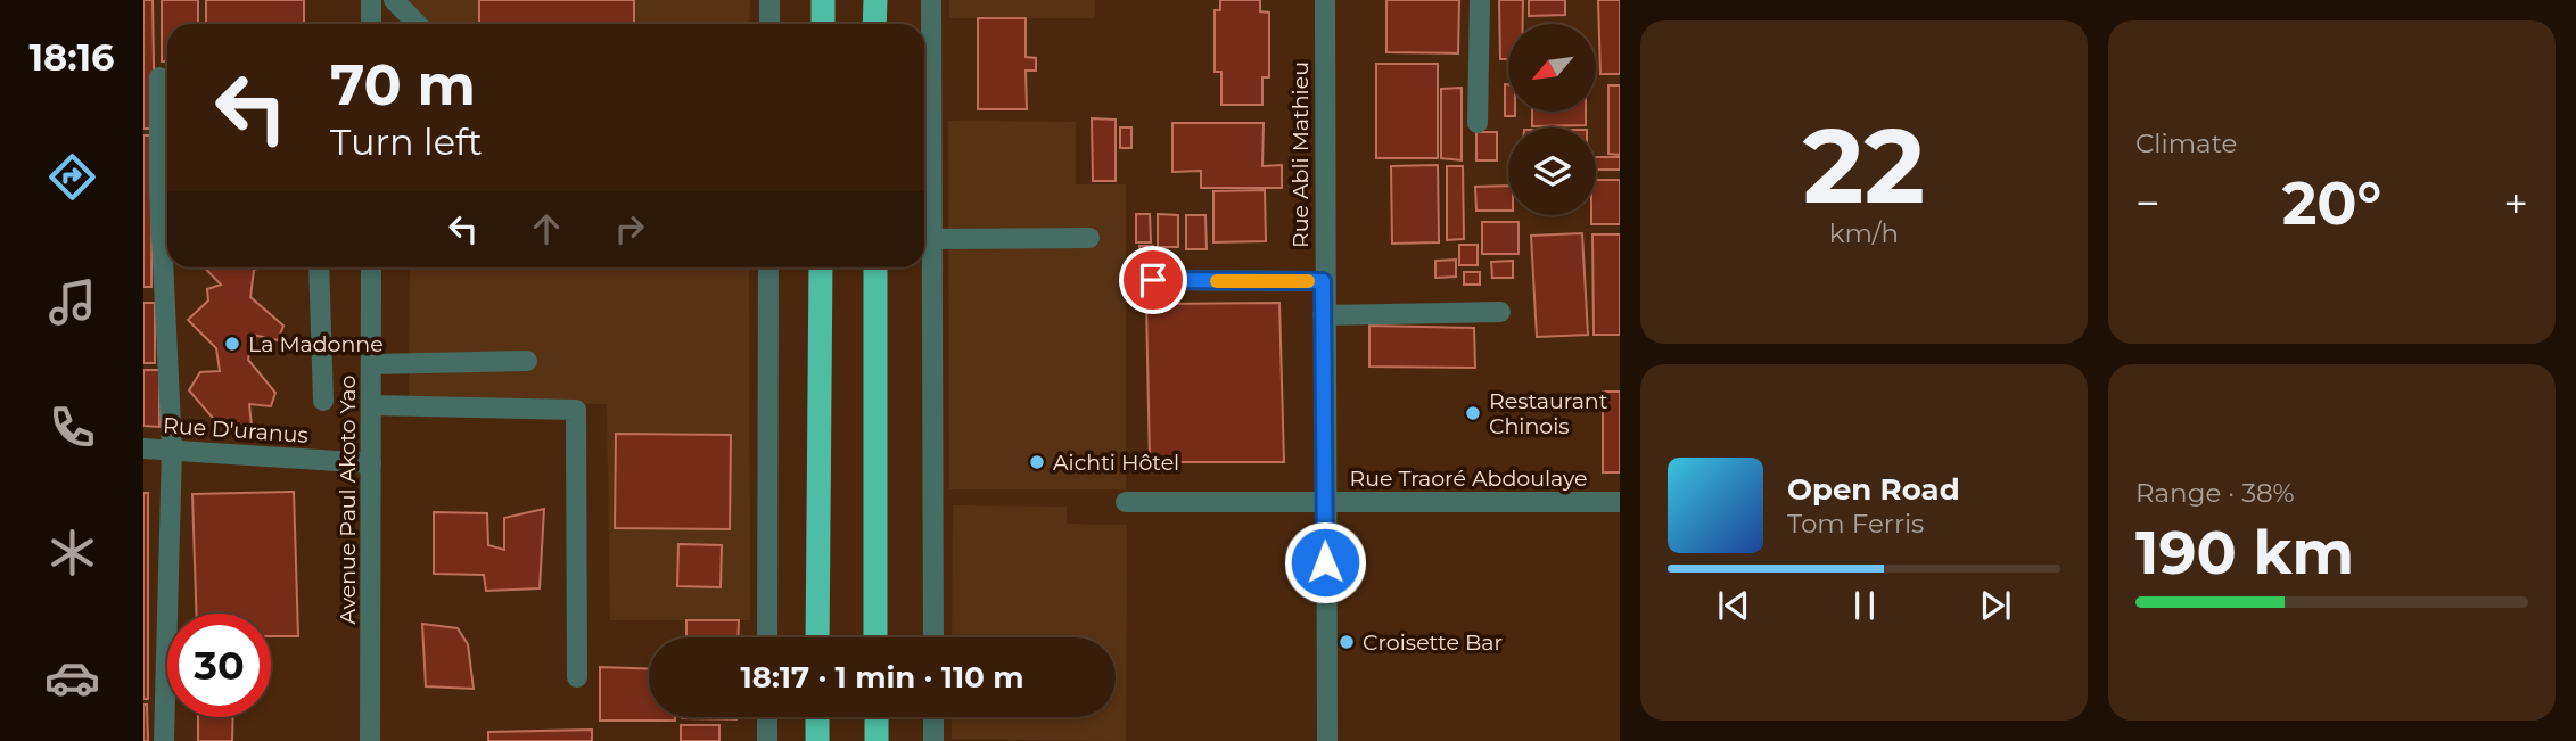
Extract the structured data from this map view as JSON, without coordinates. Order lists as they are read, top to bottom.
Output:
{
  "streets": {
    "street": [
      "Rue Abli Mathieu",
      "Rue D'uranus",
      "Rue Traoré Abdoulaye",
      "Avenue Paul Akoto Yao"
    ]
  },
  "crossings": [
    ["Rue Abli Mathieu", "Rue Traoré Abdoulaye"],
    ["Rue D'uranus", "Avenue Paul Akoto Yao"]
  ],
  "places": [
    "La Madonne",
    "Restaurant Chinois",
    "Aichti Hôtel",
    "Croisette Bar"
  ],
  "north": "bottom left",
  "page": {
    "tabs": "18:16",
    "tile": [
      ["22", "km/h"],
      "Climate",
      ["Range · 38%", "190 km"]
    ],
    "turn": ["70 m", "Turn left"],
    "heat": ["−", "20°", "+"],
    "song": ["Open Road", "Tom Ferris"],
    "limit": "30",
    "trip": "18:17 · 1 min · 110 m"
  }
}
